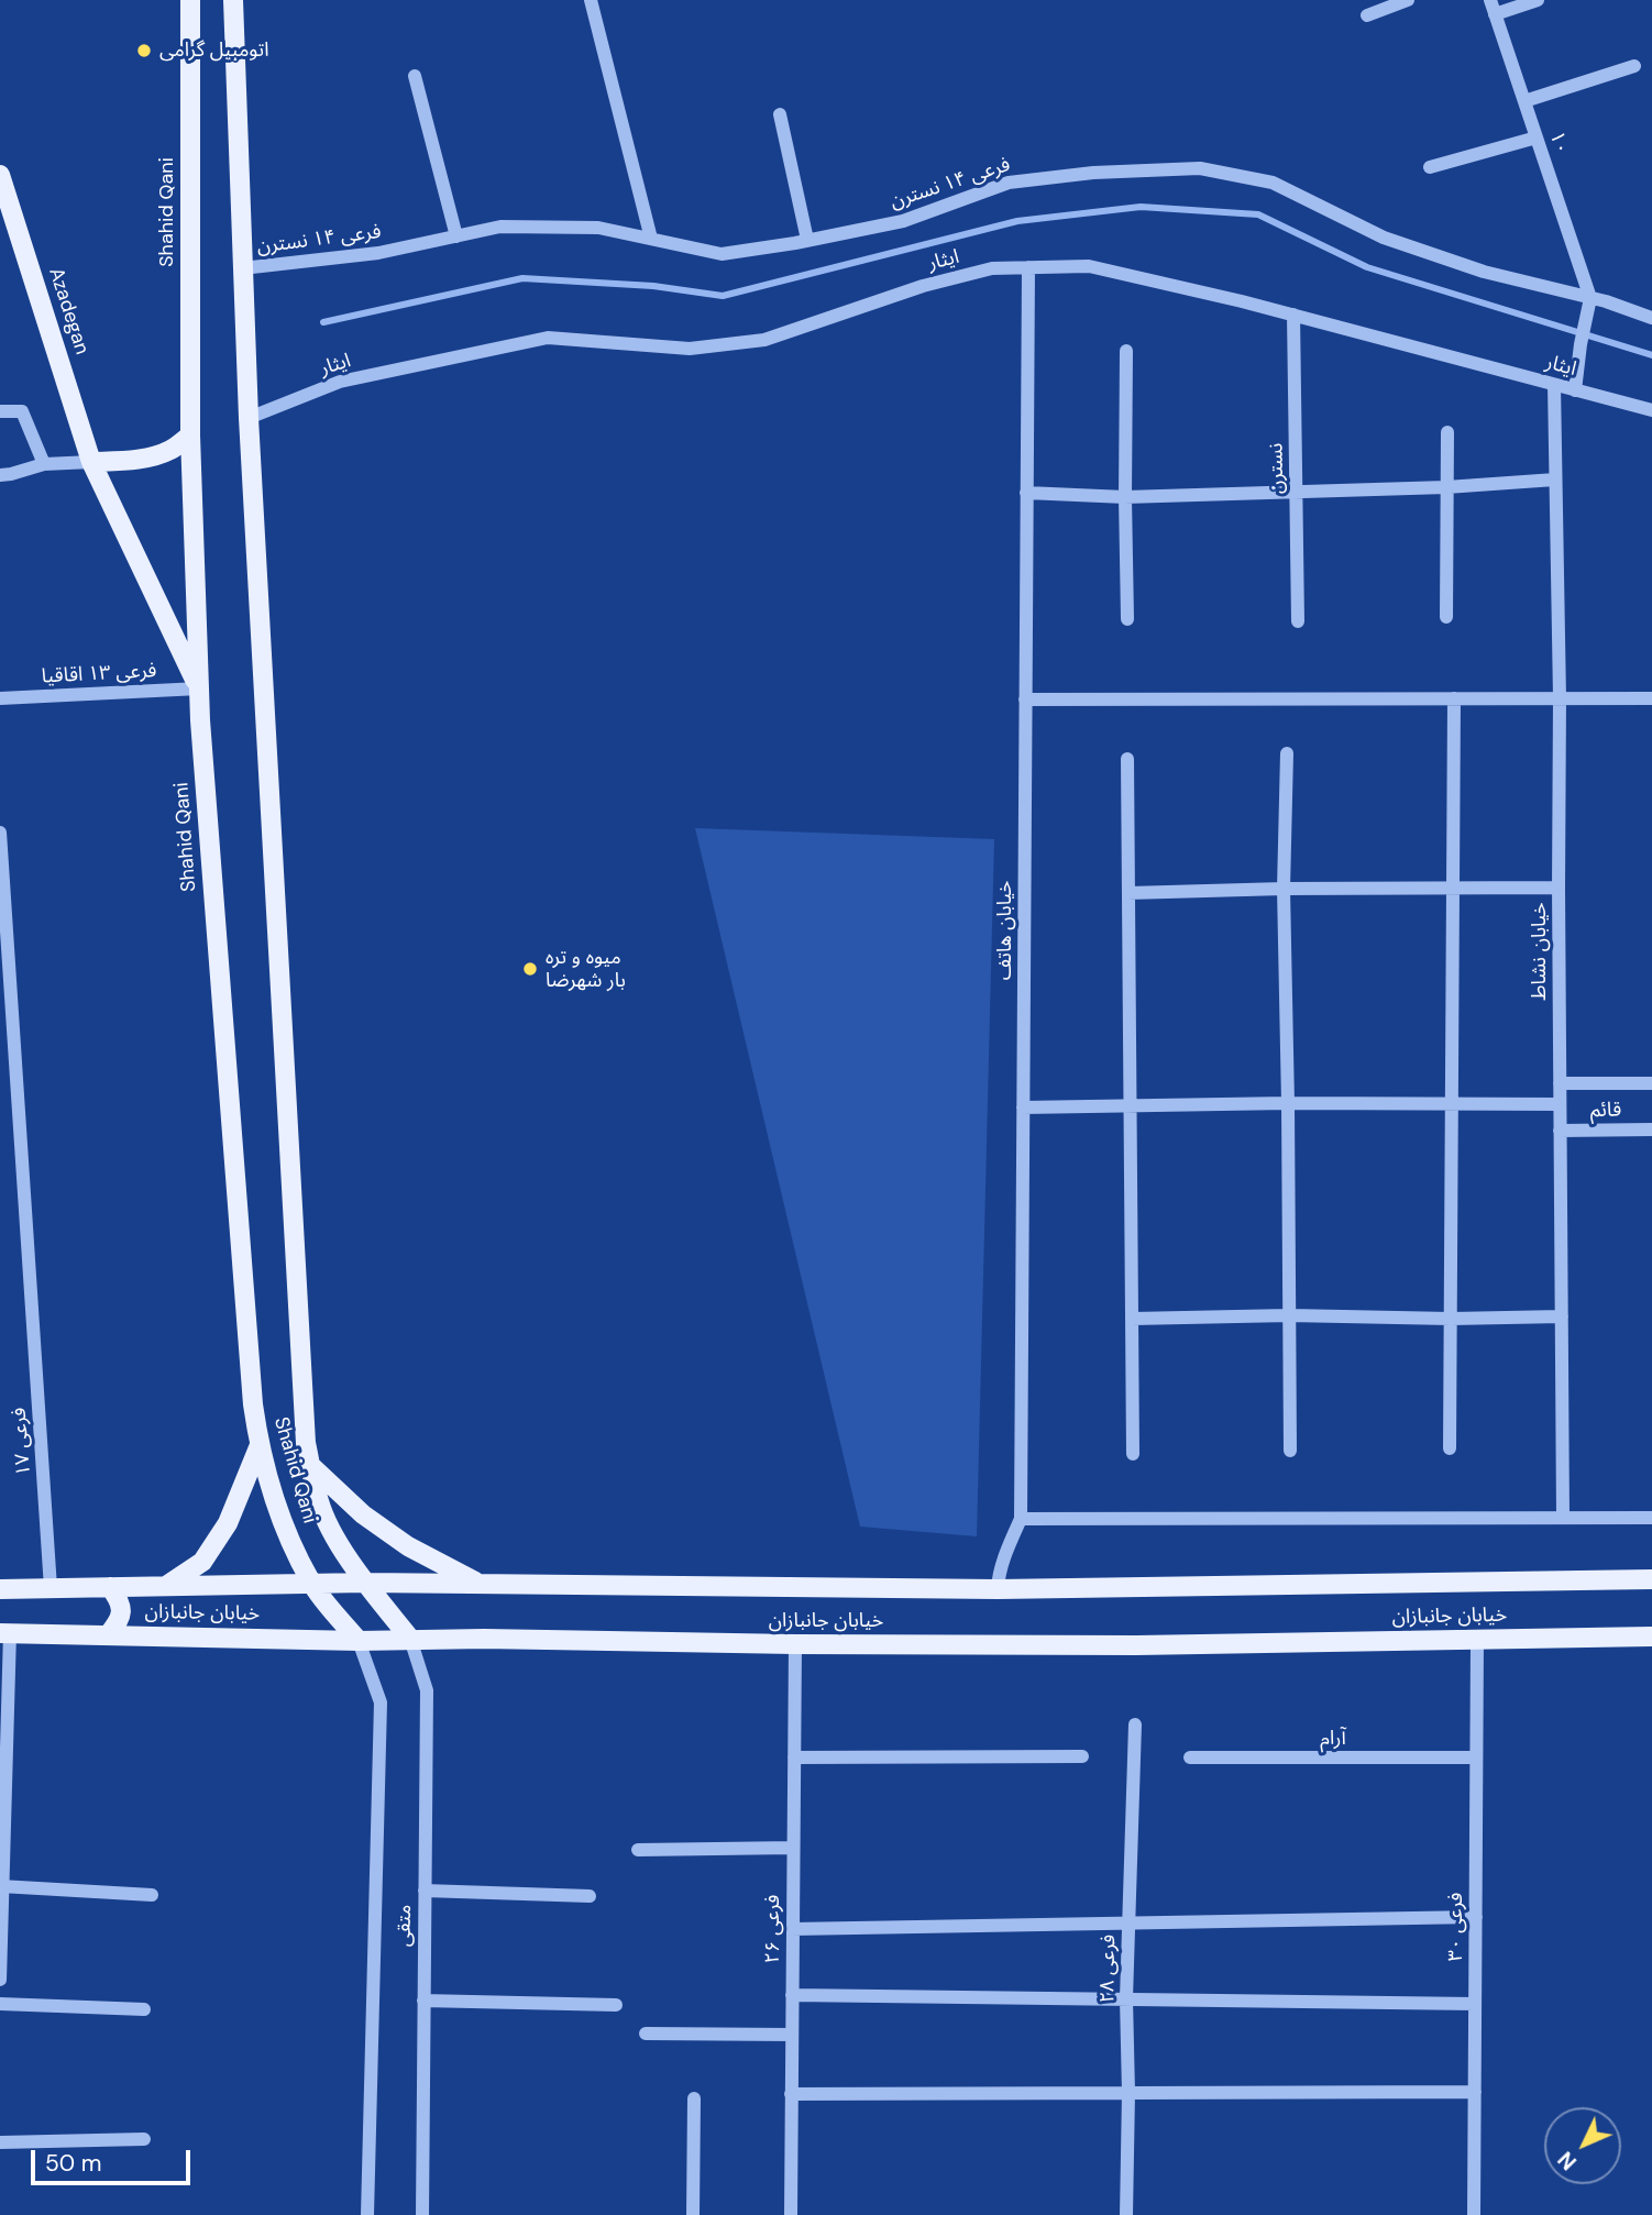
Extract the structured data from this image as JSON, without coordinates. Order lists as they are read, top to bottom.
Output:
{
  "streets": {
    "main road": ["Shahid Qani", "Azadegan", "خیابان جانبازان"],
    "street": [
      "۱۰",
      "فرعی ۱۴ نسترن",
      "ایثار",
      "نسترن",
      "فرعی ۱۳ اقاقیا",
      "خیابان هاتف",
      "خیابان نشاط",
      "قائم",
      "فرعی ۱۷",
      "آرام",
      "متقی",
      "فرعی ۳۰",
      "فرعی ۲۶",
      "فرعی ۲۸"
    ]
  },
  "crossings": [
    ["۱۰", "فرعی ۱۴ نسترن"],
    ["فرعی ۱۴ نسترن", "Shahid Qani"],
    ["Shahid Qani", "ایثار"],
    ["Shahid Qani", "Azadegan"],
    ["Shahid Qani", "فرعی ۱۳ اقاقیا"],
    ["Shahid Qani", "خیابان جانبازان"],
    ["Shahid Qani", "متقی"],
    ["ایثار", "نسترن"],
    ["ایثار", "خیابان هاتف"],
    ["ایثار", "خیابان نشاط"],
    ["Azadegan", "فرعی ۱۳ اقاقیا"],
    ["خیابان هاتف", "خیابان جانبازان"],
    ["خیابان نشاط", "قائم"],
    ["فرعی ۱۷", "خیابان جانبازان"],
    ["خیابان جانبازان", "متقی"],
    ["خیابان جانبازان", "فرعی ۳۰"],
    ["خیابان جانبازان", "فرعی ۲۶"],
    ["آرام", "فرعی ۳۰"]
  ],
  "places": ["اتومبیل گرامی", "میوه و تره بار شهرضا"],
  "scale_bar": "50 m",
  "north": "bottom left"
}
